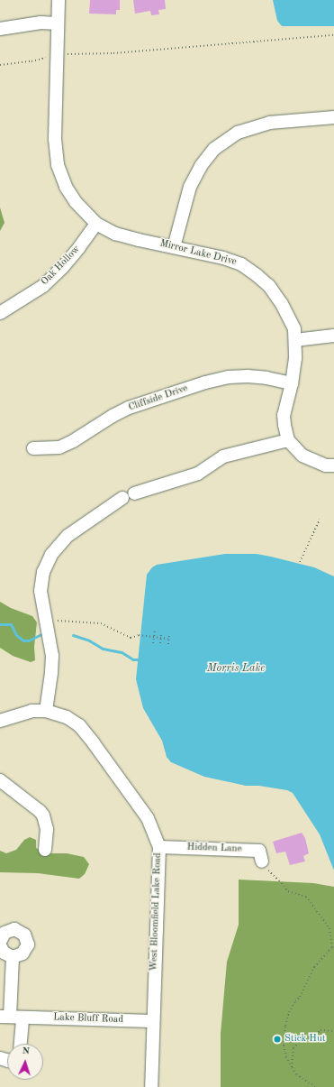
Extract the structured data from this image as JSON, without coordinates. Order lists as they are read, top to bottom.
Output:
{
  "streets": {
    "street": [
      "Mirror Lake Drive",
      "Oak Hollow",
      "Cliffside Drive",
      "Hidden Lane",
      "West Bloomfield Lake Road",
      "Lake Bluff Road"
    ]
  },
  "crossings": [
    ["Mirror Lake Drive", "Oak Hollow"],
    ["Mirror Lake Drive", "Cliffside Drive"],
    ["Hidden Lane", "West Bloomfield Lake Road"],
    ["West Bloomfield Lake Road", "Lake Bluff Road"]
  ],
  "water": ["Morris Lake"],
  "places": ["Stick Hut"],
  "north": "top"
}
